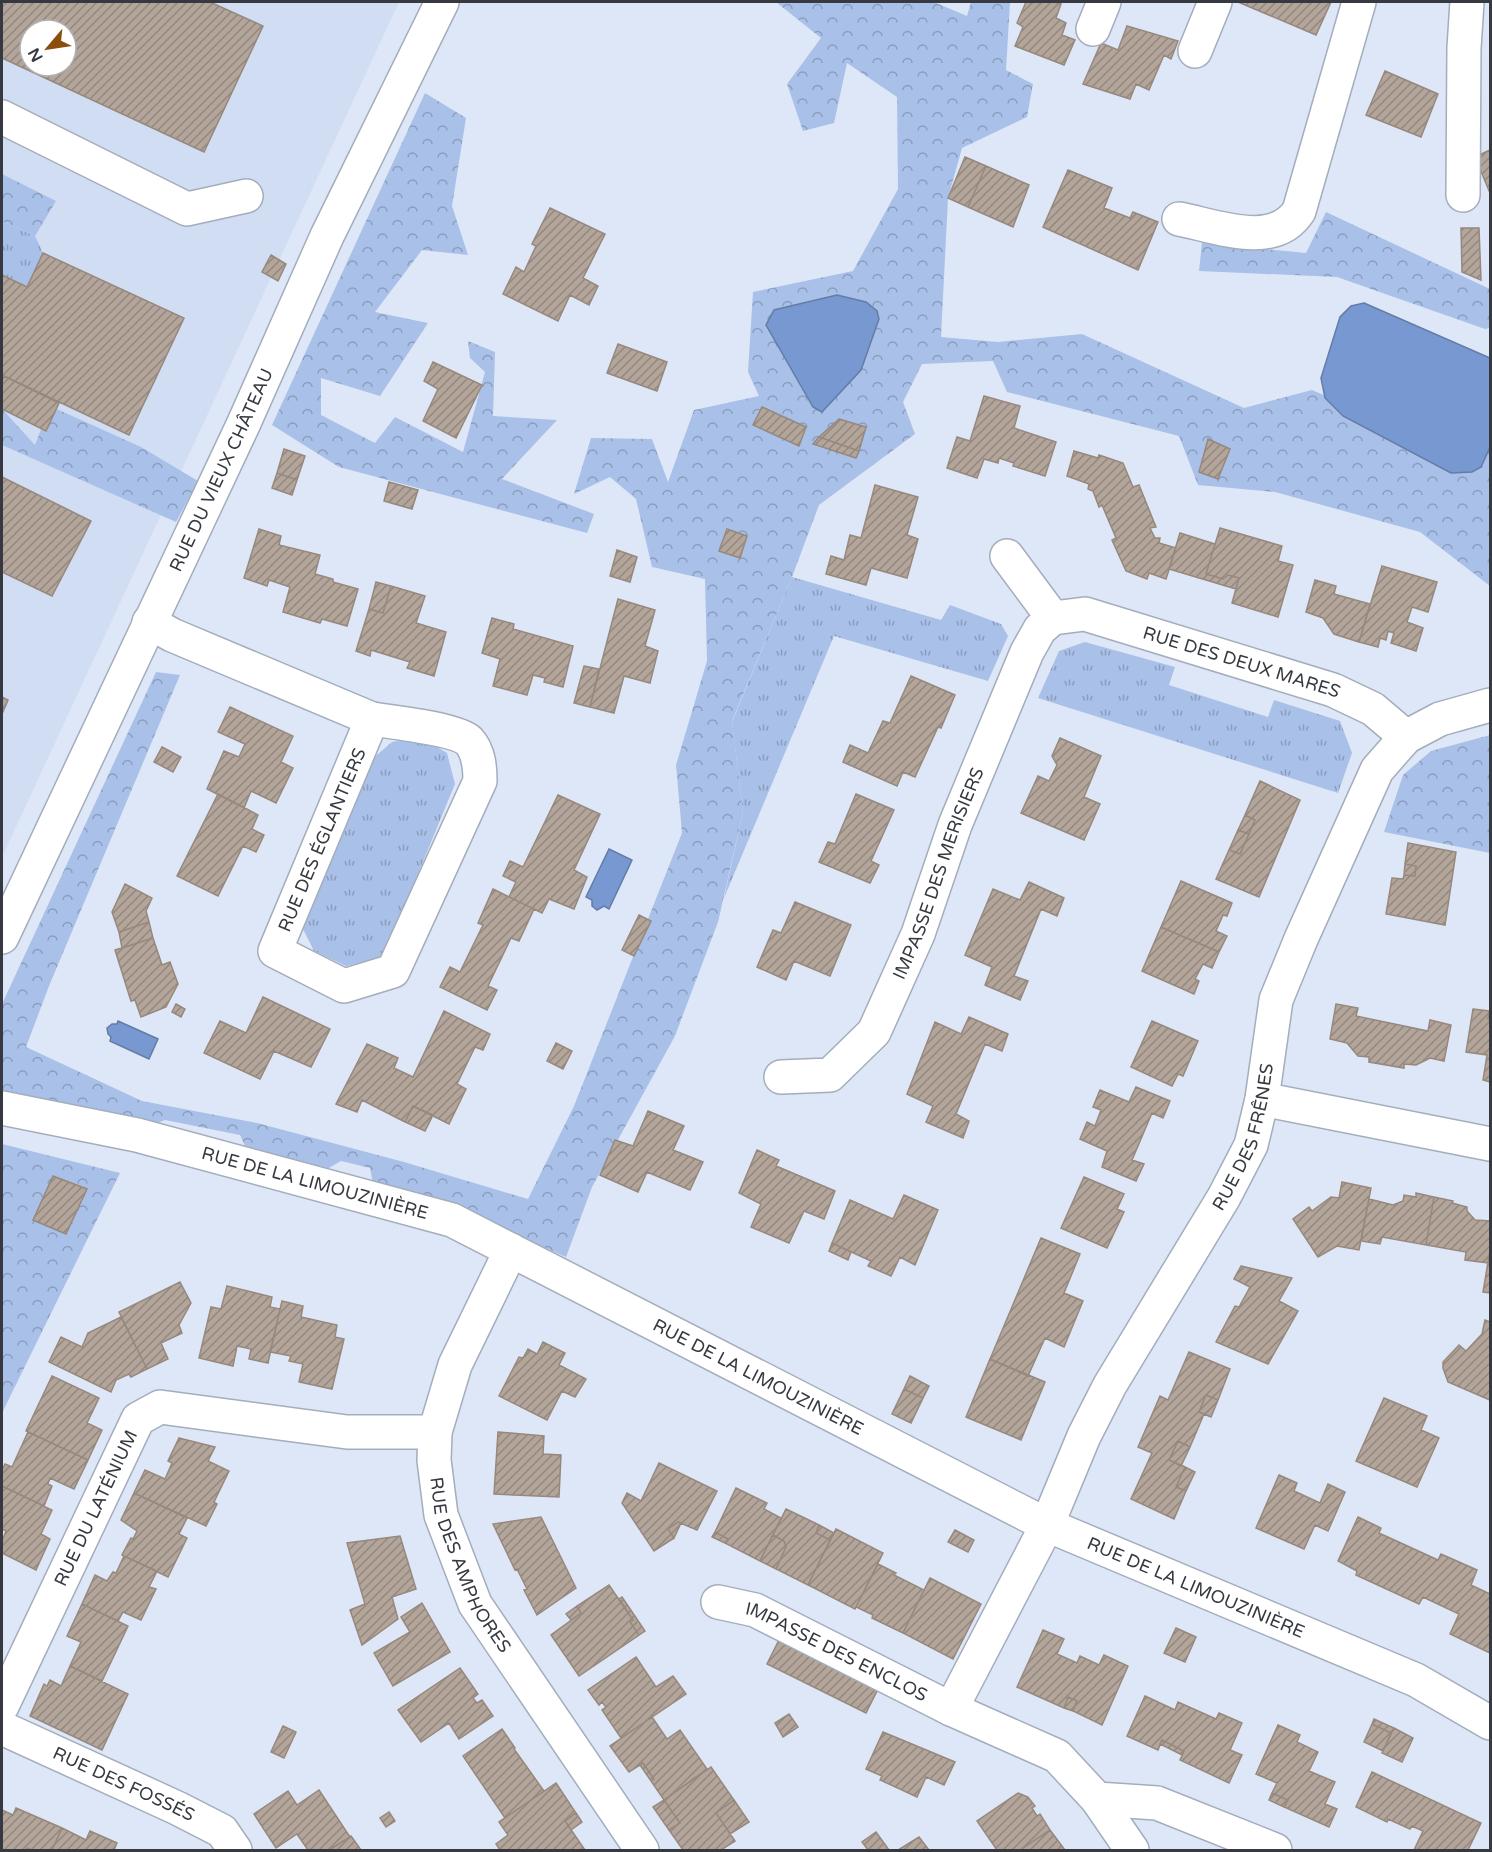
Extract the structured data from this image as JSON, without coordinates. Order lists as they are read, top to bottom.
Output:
{
  "streets": {
    "street": [
      "RUE DU VIEUX CHÂTEAU",
      "RUE DES DEUX MARES",
      "RUE DES ÉGLANTIERS",
      "IMPASSE DES MERISIERS",
      "RUE DES FRÊNES",
      "RUE DE LA LIMOUZINIÈRE",
      "RUE DU LATÉNIUM",
      "RUE DES AMPHORES",
      "IMPASSE DES ENCLOS",
      "RUE DES FOSSÉS"
    ]
  },
  "crossings": [
    ["RUE DU VIEUX CHÂTEAU", "RUE DES ÉGLANTIERS"],
    ["RUE DES DEUX MARES", "IMPASSE DES MERISIERS"],
    ["RUE DES DEUX MARES", "RUE DES FRÊNES"],
    ["RUE DES FRÊNES", "RUE DE LA LIMOUZINIÈRE"],
    ["RUE DES FRÊNES", "IMPASSE DES ENCLOS"],
    ["RUE DE LA LIMOUZINIÈRE", "RUE DES AMPHORES"],
    ["RUE DU LATÉNIUM", "RUE DES AMPHORES"]
  ],
  "north": "bottom left"
}
